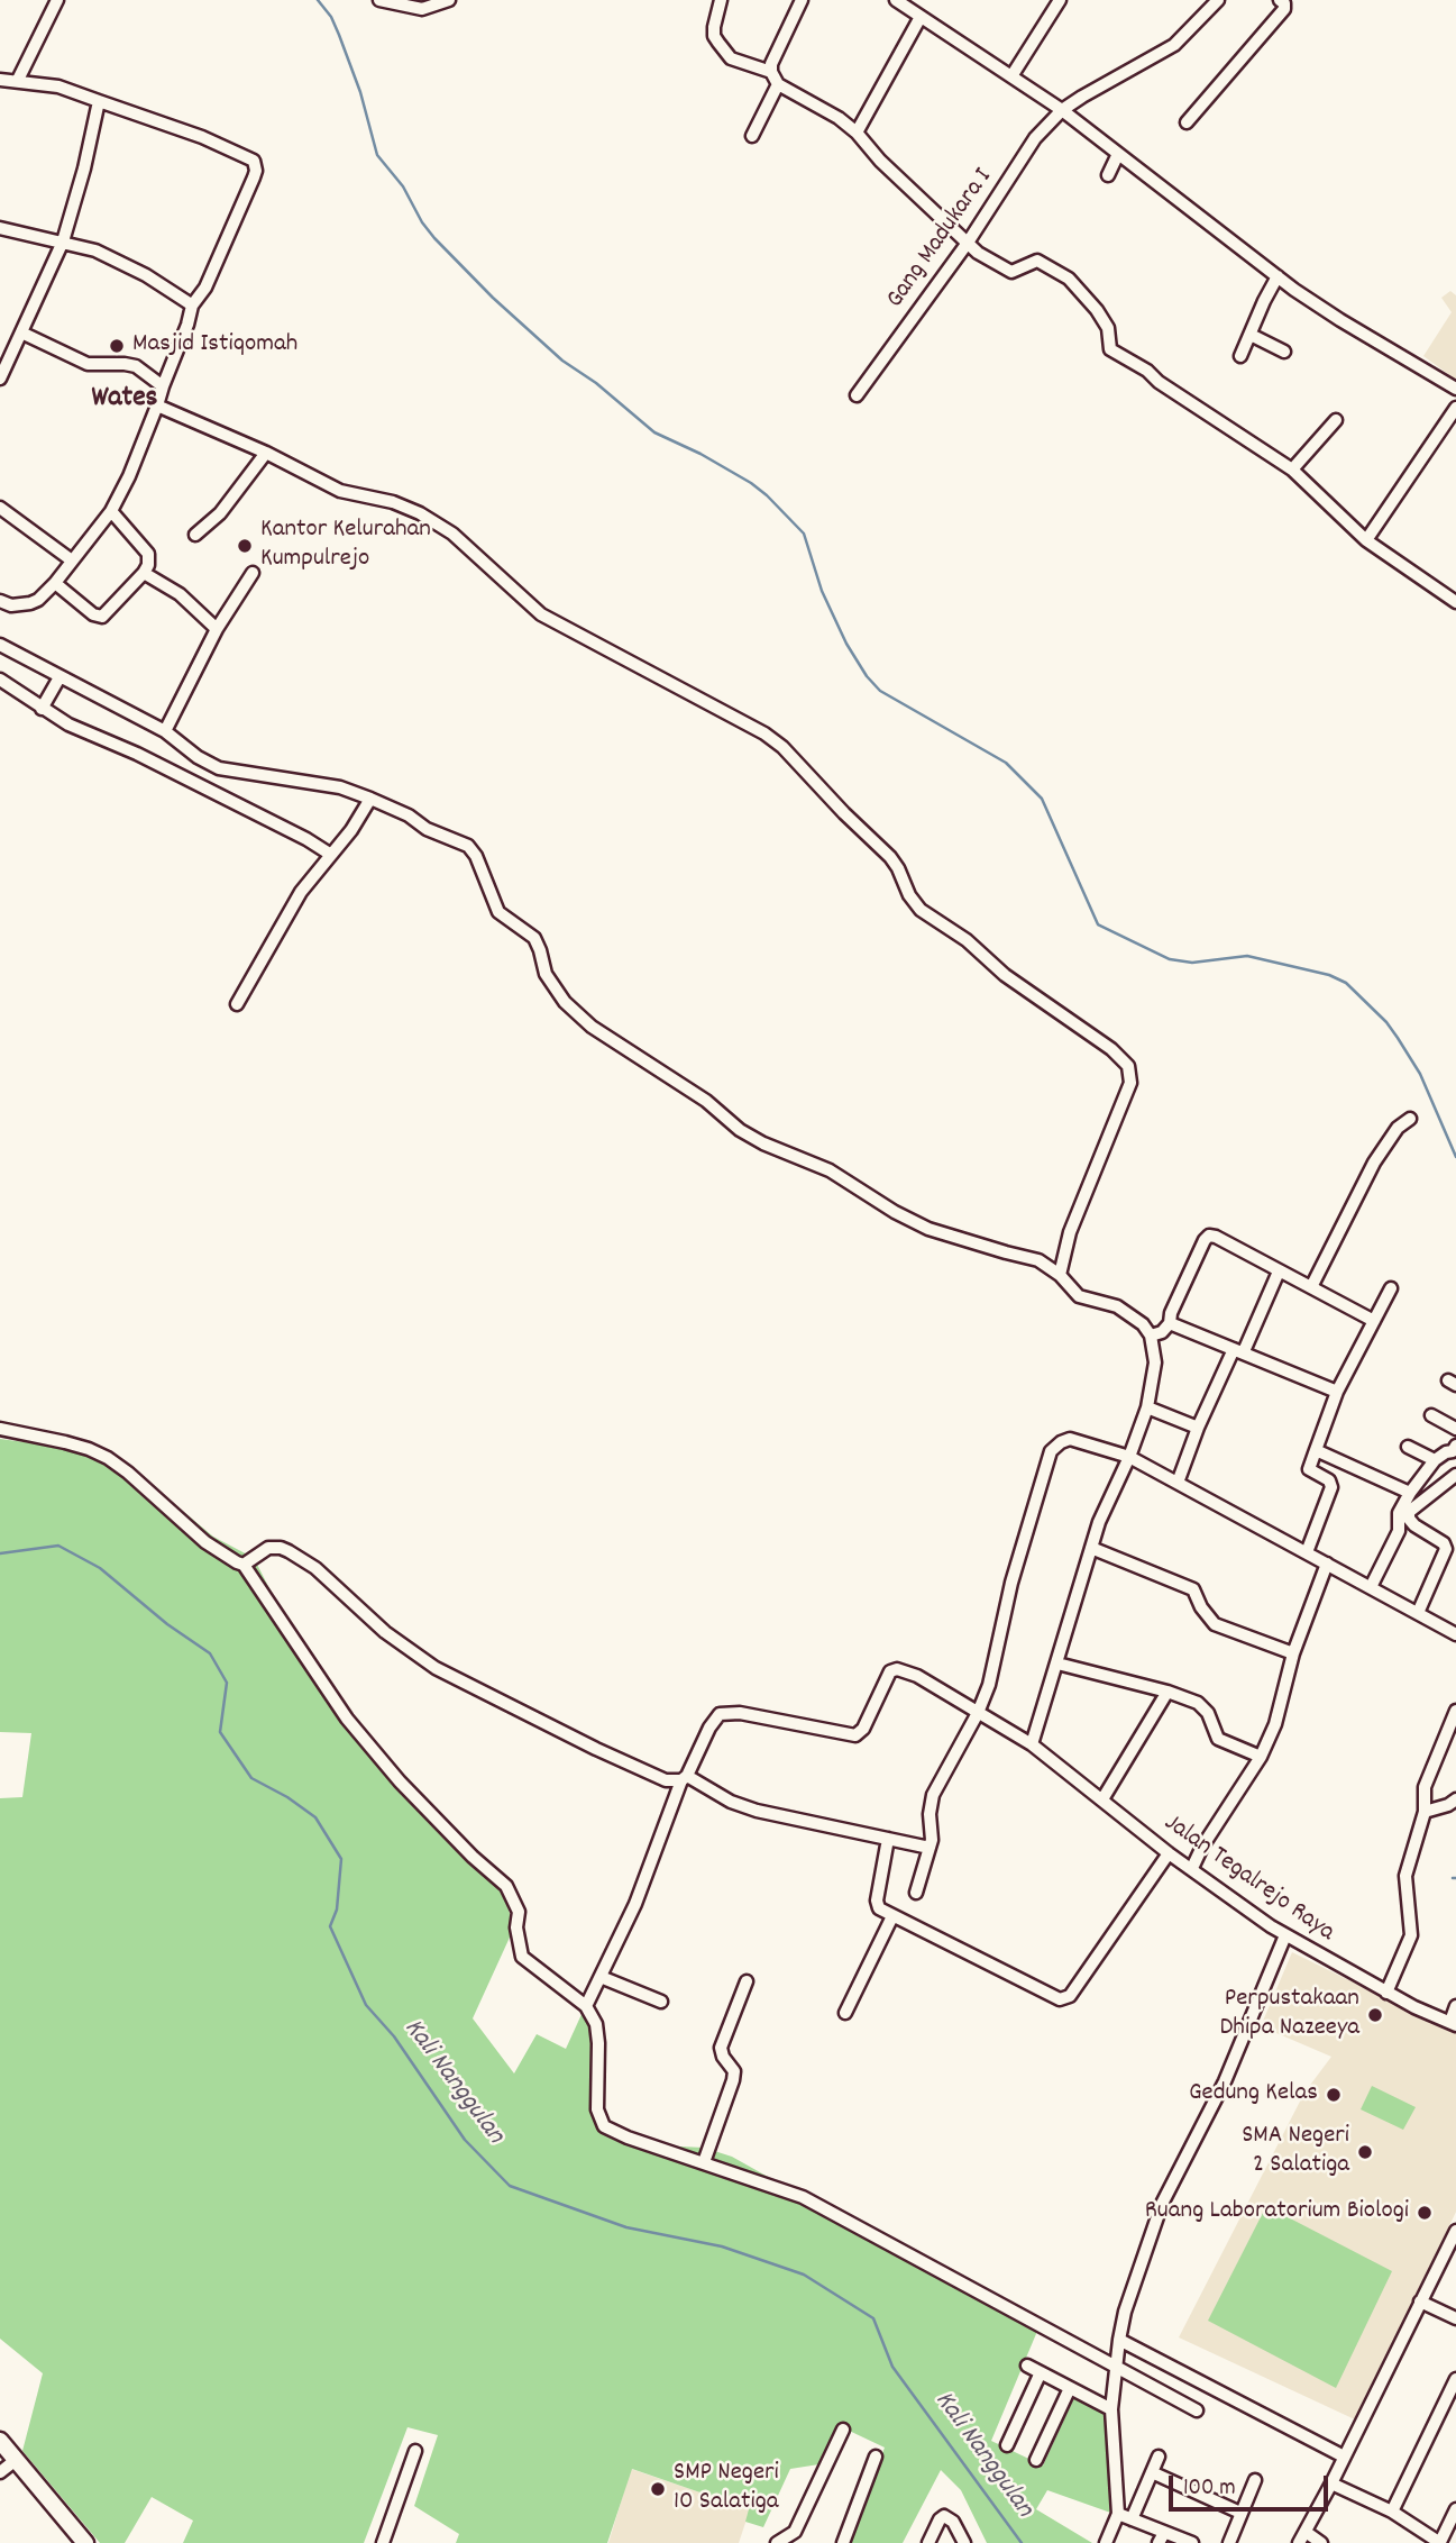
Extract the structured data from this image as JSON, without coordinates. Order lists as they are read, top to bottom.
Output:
{
  "streets": {
    "street": ["Gang Madukara I", "Jalan Tegalrejo Raya"]
  },
  "districts": ["Wates"],
  "water": ["Kali Nanggulan"],
  "places": [
    "Masjid Istiqomah",
    "Kantor Kelurahan Kumpulrejo",
    "Perpustakaan Dhipa Nazeeya",
    "Gedung Kelas",
    "SMA Negeri 2 Salatiga",
    "Ruang Laboratorium Biologi",
    "SMP Negeri 10 Salatiga"
  ],
  "scale_bar": "100 m"
}
